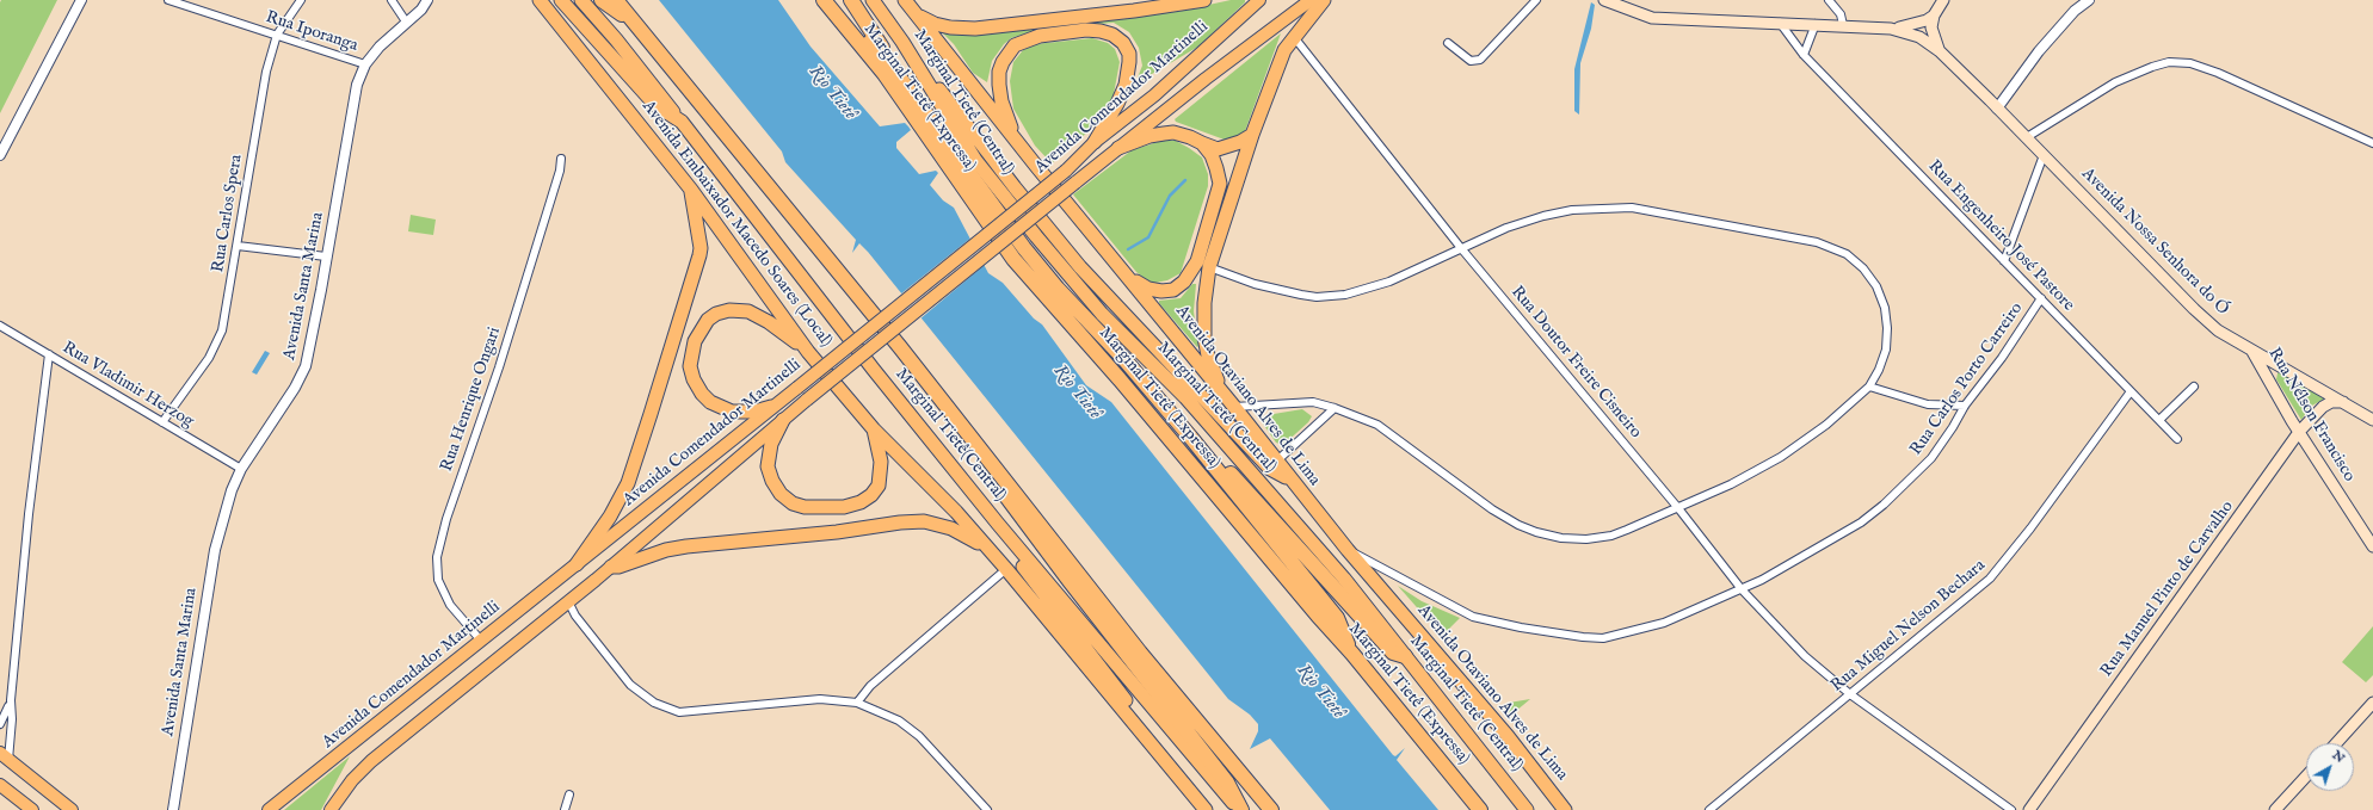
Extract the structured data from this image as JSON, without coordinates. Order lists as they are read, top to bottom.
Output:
{
  "streets": {
    "highway": [
      "Marginal Tietê (Expressa)",
      "Marginal Tietê (Central)",
      "Avenida Embaixador Macedo Soares (Local)",
      "Avenida Otaviano Alves de Lima",
      "Marginal Tietê(Central)"
    ],
    "main road": [
      "Avenida Comendador Martinelli",
      "Avenida Nossa Senhora do Ó",
      "Rua Nélson Francisco",
      "Rua Manuel Pinto de Carvalho"
    ],
    "street": [
      "Rua Iporanga",
      "Rua Carlos Spera",
      "Rua Engenheiro José Pastore",
      "Avenida Santa Marina",
      "Rua Doutor Freire Cisneiro",
      "Rua Carlos Porto Carreiro",
      "Rua Vladimir Herzog",
      "Rua Henrique Ongari",
      "Rua Miguel Nelson Bechara"
    ]
  },
  "crossings": [
    ["Rua Iporanga", "Rua Carlos Spera"],
    ["Rua Iporanga", "Avenida Santa Marina"],
    ["Avenida Comendador Martinelli", "Rua Henrique Ongari"],
    ["Rua Carlos Spera", "Rua Vladimir Herzog"],
    ["Rua Engenheiro José Pastore", "Avenida Nossa Senhora do Ó"],
    ["Rua Engenheiro José Pastore", "Rua Carlos Porto Carreiro"],
    ["Rua Engenheiro José Pastore", "Rua Miguel Nelson Bechara"],
    ["Avenida Nossa Senhora do Ó", "Rua Nélson Francisco"],
    ["Avenida Nossa Senhora do Ó", "Rua Manuel Pinto de Carvalho"],
    ["Avenida Santa Marina", "Rua Vladimir Herzog"],
    ["Rua Doutor Freire Cisneiro", "Rua Carlos Porto Carreiro"],
    ["Rua Doutor Freire Cisneiro", "Rua Miguel Nelson Bechara"],
    ["Rua Carlos Porto Carreiro", "Avenida Otaviano Alves de Lima"],
    ["Rua Nélson Francisco", "Rua Manuel Pinto de Carvalho"]
  ],
  "water": ["Rio Tietê"],
  "north": "top right"
}
